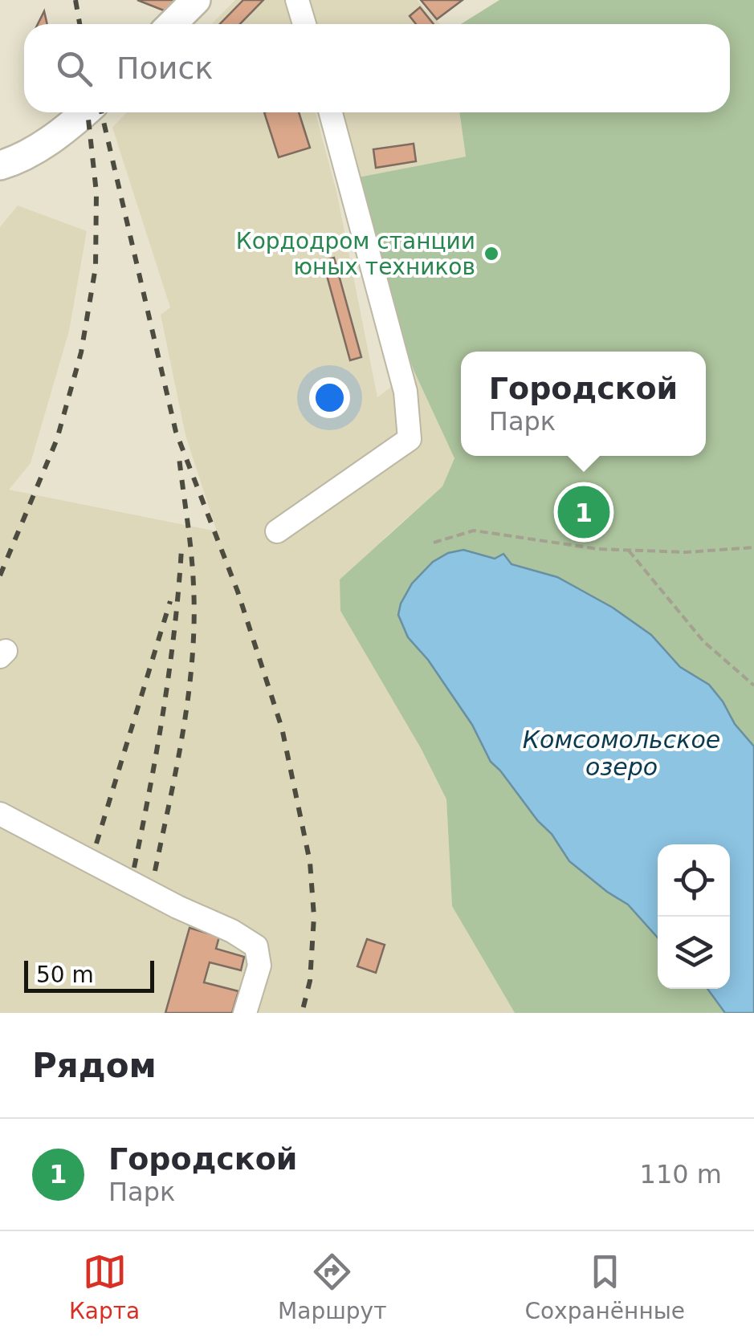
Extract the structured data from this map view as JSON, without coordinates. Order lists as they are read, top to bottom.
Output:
{
  "water": ["Комсомольское озеро"],
  "places": ["Кордодром станции юных техников"],
  "scale_bar": "50 m",
  "page": {
    "search": "Поиск",
    "popup": ["Городской", "Парк"],
    "pins": "1",
    "scale": "50 m",
    "heading": "Рядом",
    "list": [
      {
        "mark": "1",
        "name": "Городской",
        "note": "Парк",
        "value": "110 m"
      }
    ],
    "nav": ["Карта", "Маршрут", "Сохранённые"]
  }
}
